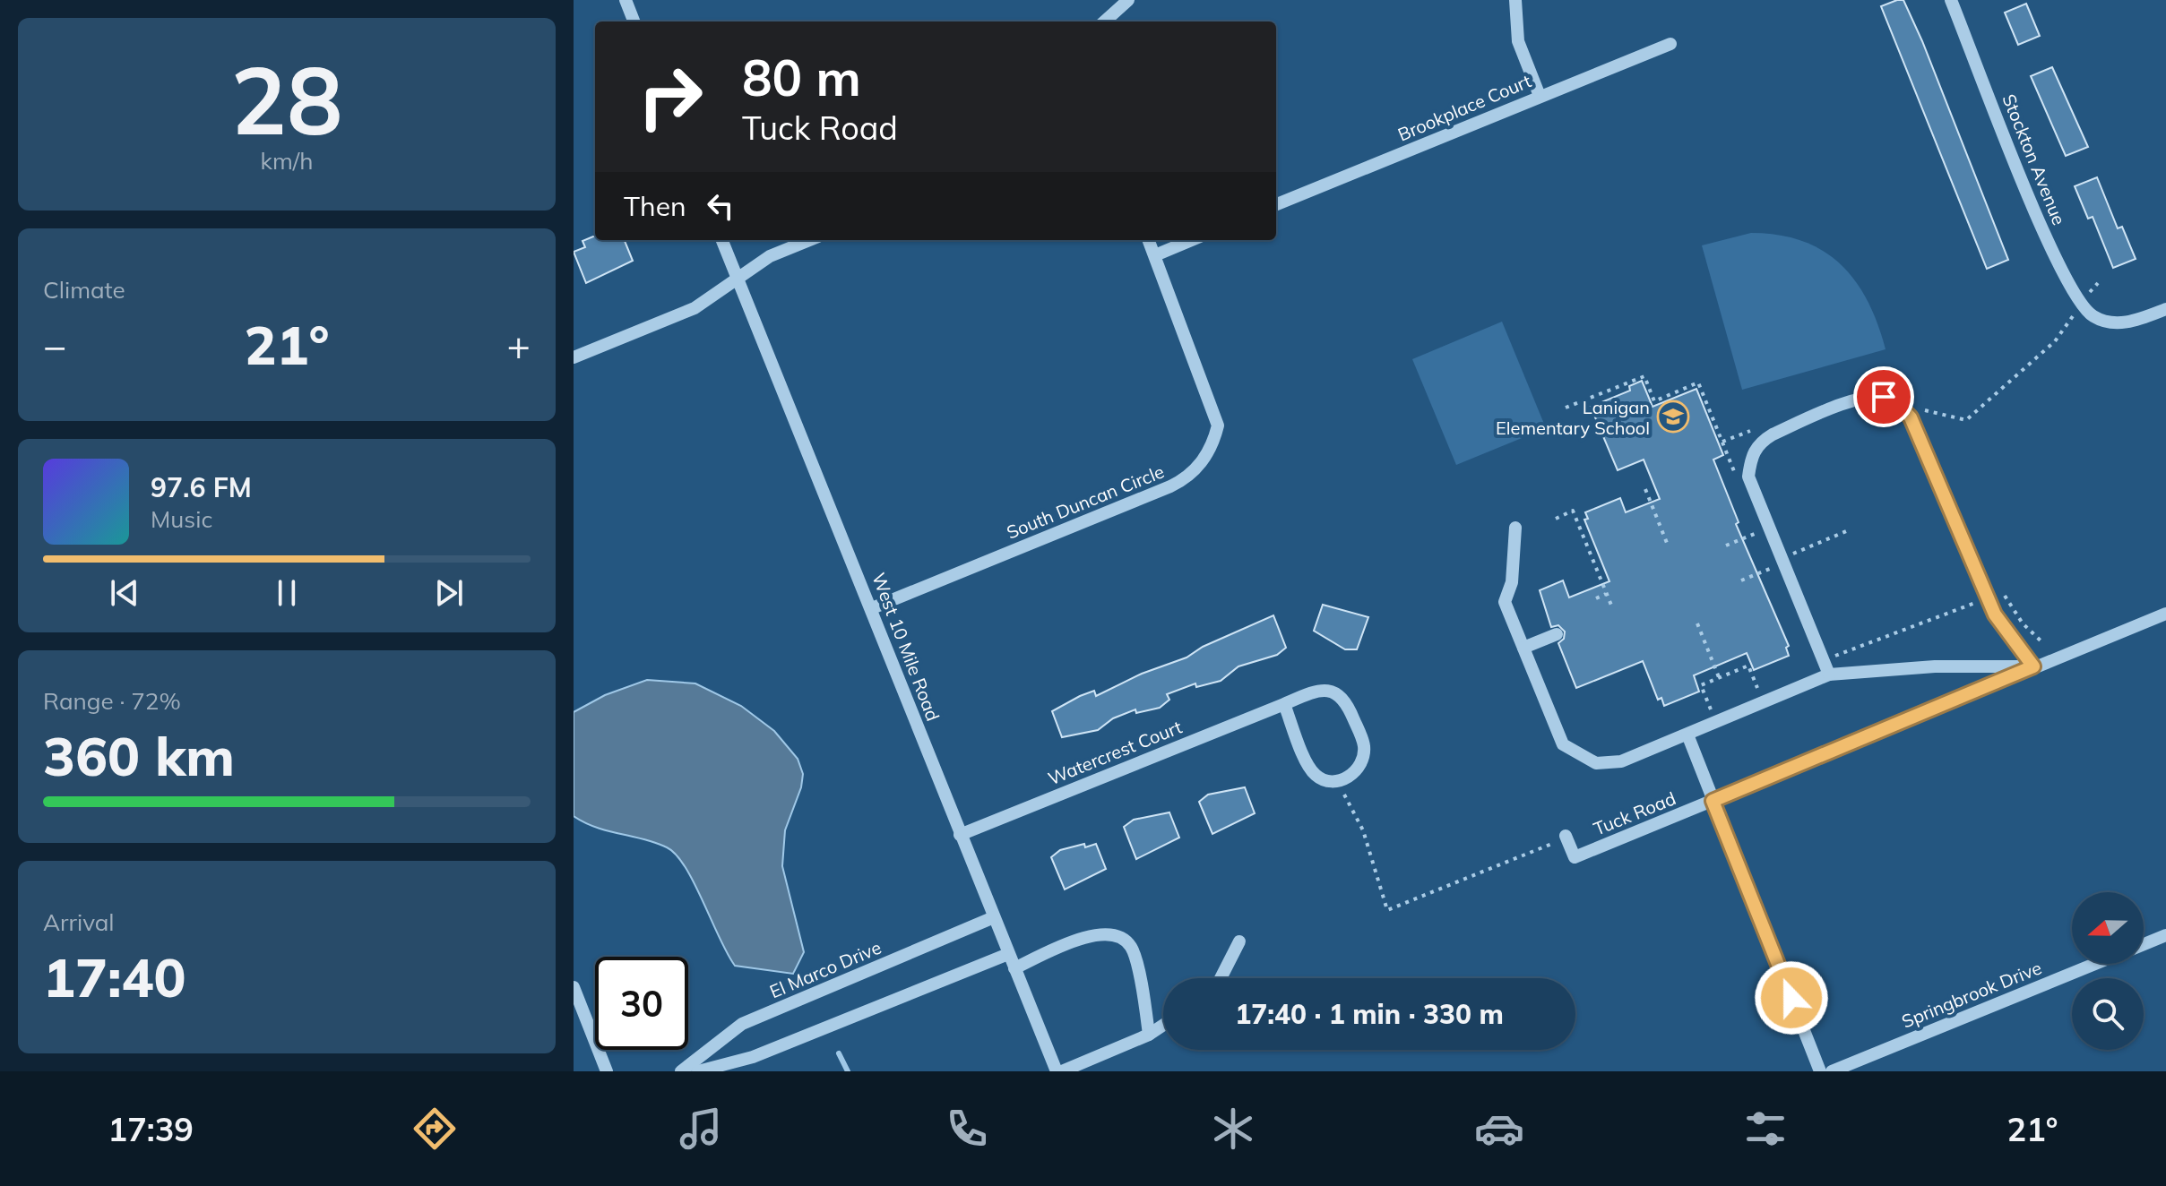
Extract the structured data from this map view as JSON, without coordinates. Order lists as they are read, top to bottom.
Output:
{
  "streets": {
    "street": [
      "Brookplace Court",
      "Stockton Avenue",
      "South Duncan Circle",
      "West 10 Mile Road",
      "Watercrest Court",
      "Tuck Road",
      "El Marco Drive",
      "Springbrook Drive"
    ]
  },
  "crossings": [
    ["South Duncan Circle", "West 10 Mile Road"],
    ["West 10 Mile Road", "Watercrest Court"],
    ["West 10 Mile Road", "El Marco Drive"]
  ],
  "places": {
    "school or university": ["Lanigan Elementary School"]
  },
  "north": "left",
  "page": {
    "tile": [
      ["28", "km/h"],
      "Climate",
      ["Range · 72%", "360 km"],
      ["Arrival", "17:40"]
    ],
    "turn": ["80 m", "Tuck Road"],
    "then": "Then",
    "heat": ["−", "21°", "+"],
    "song": ["97.6 FM", "Music"],
    "limit": "30",
    "trip": "17:40 · 1 min · 330 m",
    "tabs": ["17:39", "21°"]
  }
}
